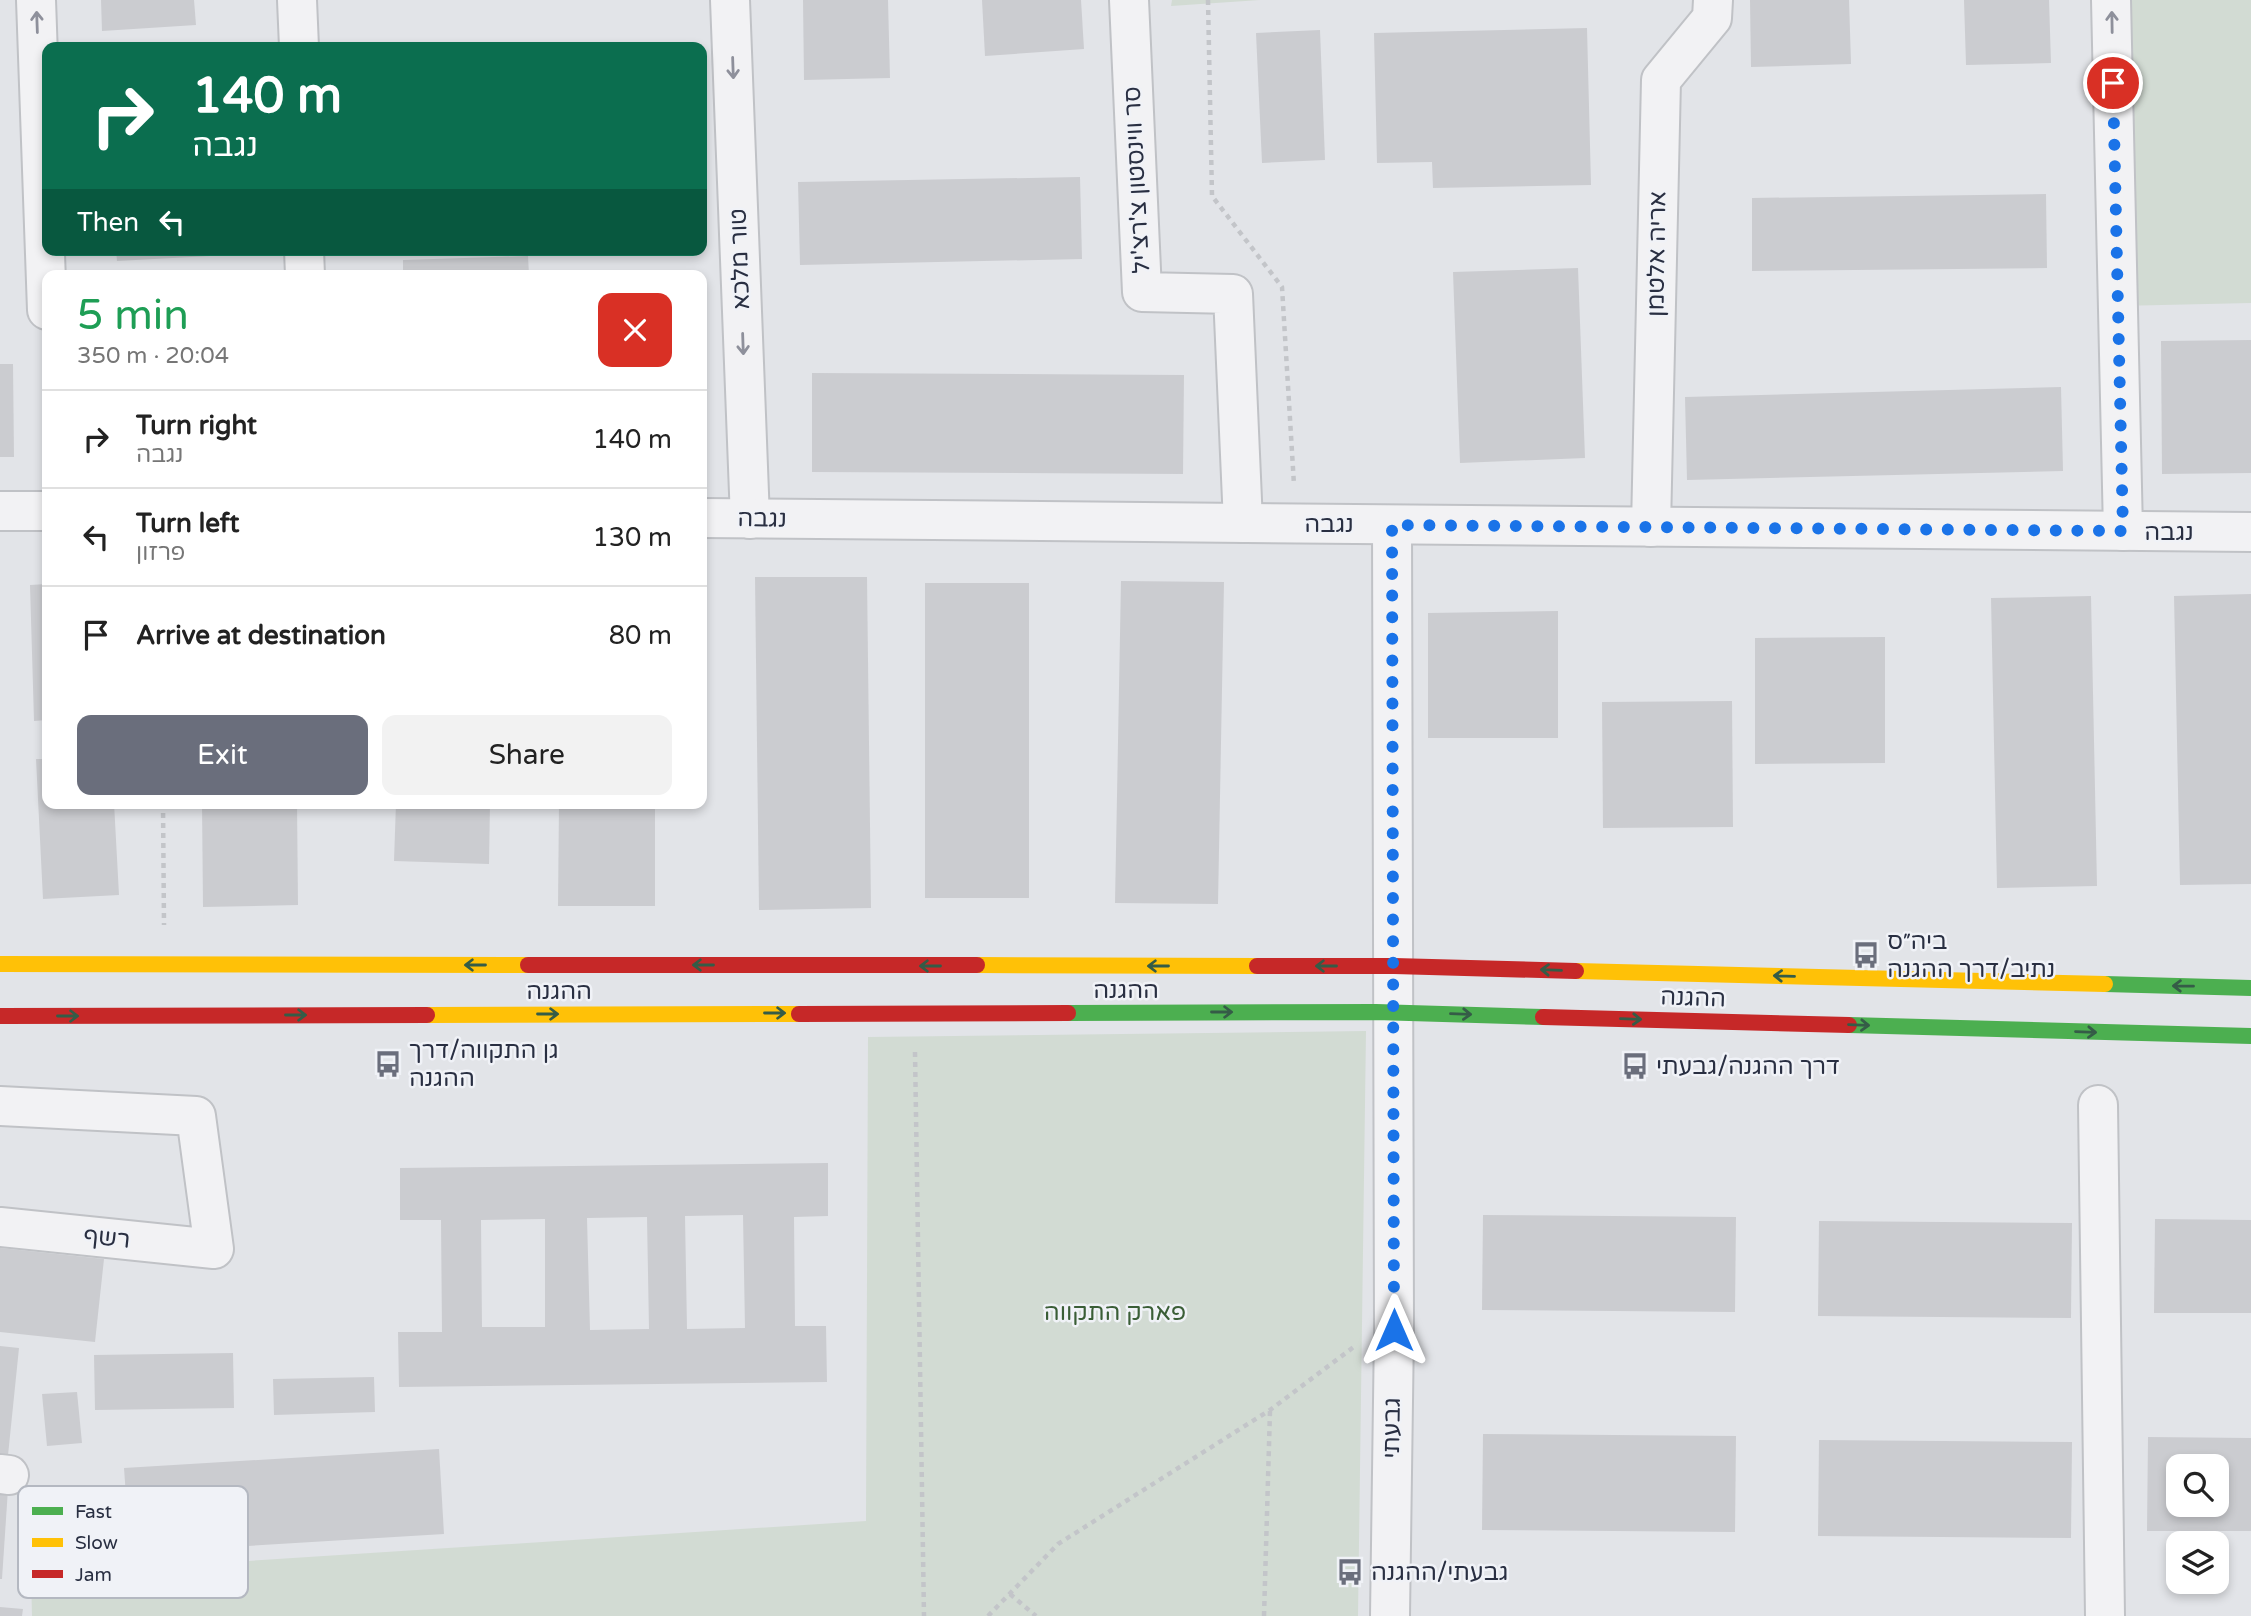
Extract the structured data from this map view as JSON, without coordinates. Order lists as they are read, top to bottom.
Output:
{
  "streets": {
    "street": [
      "סר ווינסטון צ'רצ'יל",
      "אריה אלטמן",
      "טור מלכא",
      "נגבה",
      "ההגנה",
      "רשף",
      "גבעתי"
    ]
  },
  "crossings": [
    ["סר ווינסטון צ'רצ'יל", "נגבה"],
    ["אריה אלטמן", "נגבה"],
    ["טור מלכא", "נגבה"],
    ["נגבה", "גבעתי"],
    ["ההגנה", "גבעתי"]
  ],
  "one_way": ["טור מלכא"],
  "parks": ["פארק התקווה"],
  "places": {
    "bus stop": [
      "ביה״ס נתיב/דרך ההגנה",
      "גן התקווה/דרך ההגנה",
      "דרך ההגנה/גבעתי",
      "גבעתי/ההגנה"
    ]
  },
  "legend": ["Fast", "Slow", "Jam"],
  "page": {
    "turn": ["140 m", "נגבה"],
    "then": "Then",
    "heading": ["5 min", "350 m · 20:04"],
    "list": [
      {
        "name": "Turn right",
        "note": "נגבה",
        "value": "140 m"
      },
      {
        "name": "Turn left",
        "note": "פרזון",
        "value": "130 m"
      },
      {
        "name": "Arrive at destination",
        "value": "80 m"
      }
    ],
    "buttons": ["Exit", "Share"]
  }
}
